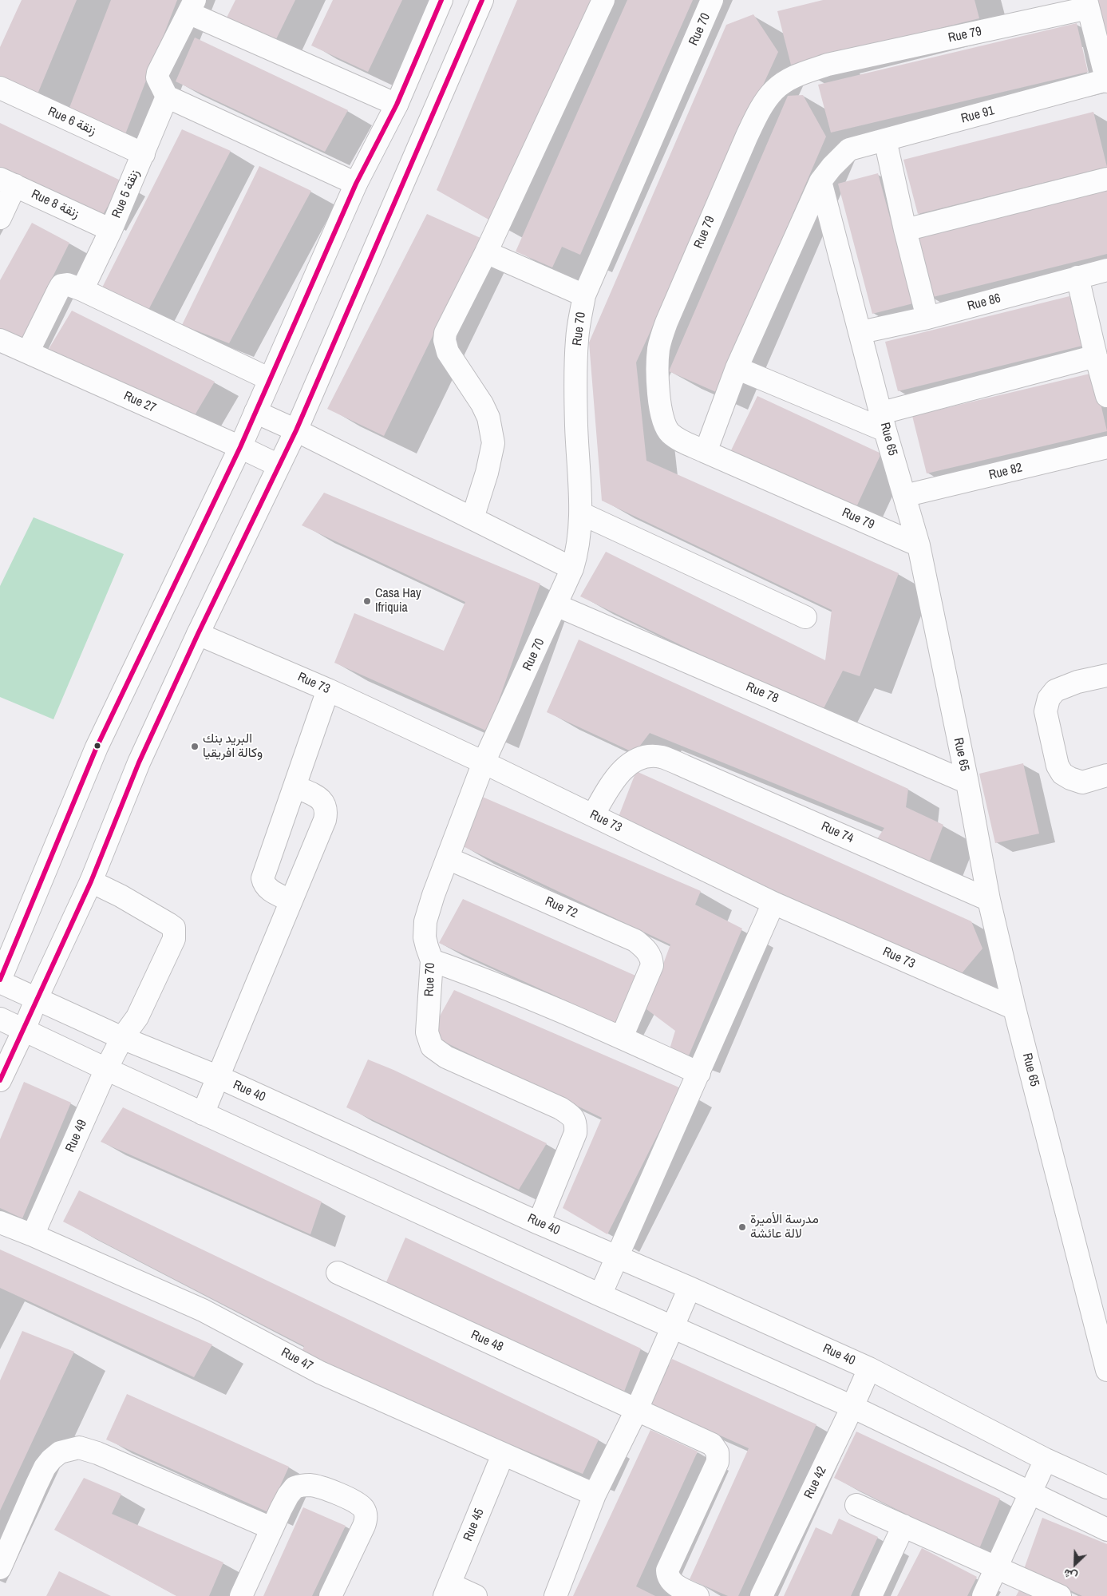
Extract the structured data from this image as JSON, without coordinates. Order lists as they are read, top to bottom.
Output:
{
  "streets": {
    "street": [
      "Rue 70",
      "Rue 79",
      "Rue 91",
      "Rue 6 زنقة",
      "Rue 5 زنقة",
      "Rue 8 زنقة",
      "Rue 86",
      "Rue 27",
      "Rue 65",
      "Rue 82",
      "Rue 73",
      "Rue 78",
      "Rue 74",
      "Rue 72",
      "Rue 40",
      "Rue 49",
      "Rue 48",
      "Rue 47",
      "Rue 42",
      "Rue 45"
    ]
  },
  "crossings": [
    ["Rue 70", "Rue 73"],
    ["Rue 70", "Rue 78"],
    ["Rue 70", "Rue 72"],
    ["Rue 70", "Rue 40"],
    ["Rue 79", "Rue 65"],
    ["Rue 91", "Rue 65"],
    ["Rue 6 زنقة", "Rue 5 زنقة"],
    ["Rue 5 زنقة", "Rue 8 زنقة"],
    ["Rue 86", "Rue 65"],
    ["Rue 65", "Rue 82"],
    ["Rue 65", "Rue 73"],
    ["Rue 65", "Rue 78"],
    ["Rue 65", "Rue 74"],
    ["Rue 73", "Rue 74"],
    ["Rue 40", "Rue 49"],
    ["Rue 40", "Rue 42"],
    ["Rue 49", "Rue 47"],
    ["Rue 47", "Rue 45"]
  ],
  "places": ["Casa Hay Ifriquia", "البريد بنك وكالة افريقيا", "مدرسة الأميرة لالة عائشة"],
  "north": "bottom left"
}
